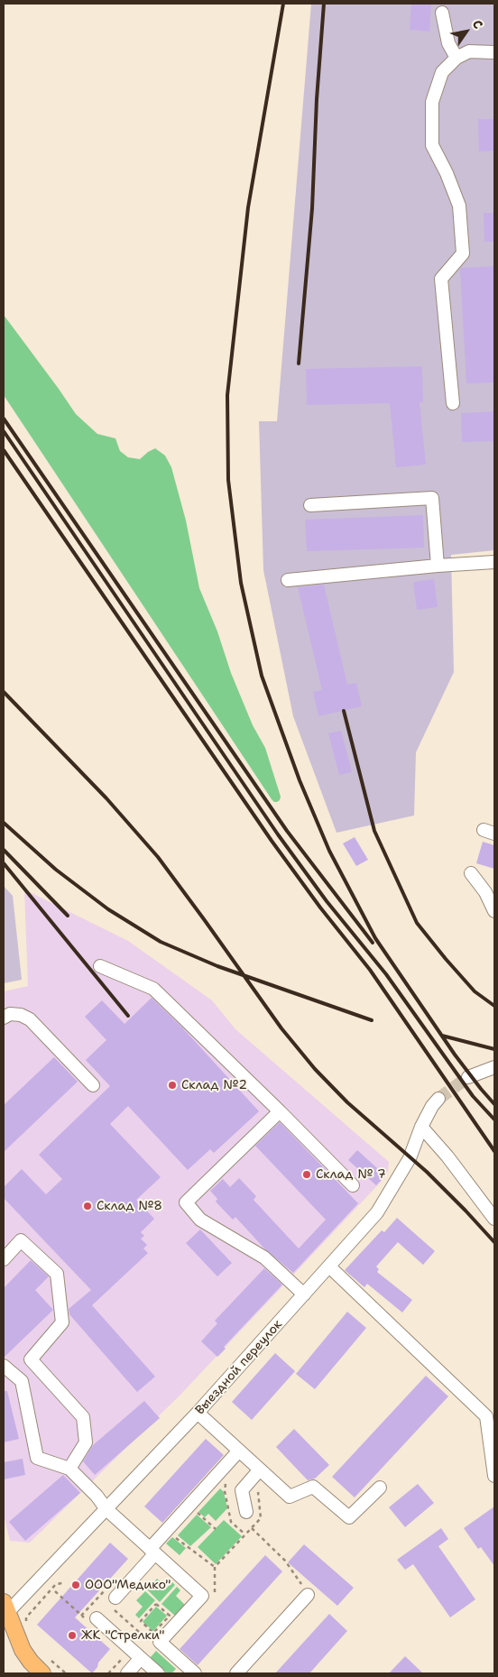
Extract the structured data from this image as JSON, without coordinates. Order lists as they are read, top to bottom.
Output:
{
  "streets": {
    "street": ["Выездной переулок"]
  },
  "places": [
    "Склад №2",
    "Склад № 7",
    "Склад №8",
    "ООО\"Медико\"",
    "ЖК \"Стрелки\""
  ],
  "north": "top right"
}
